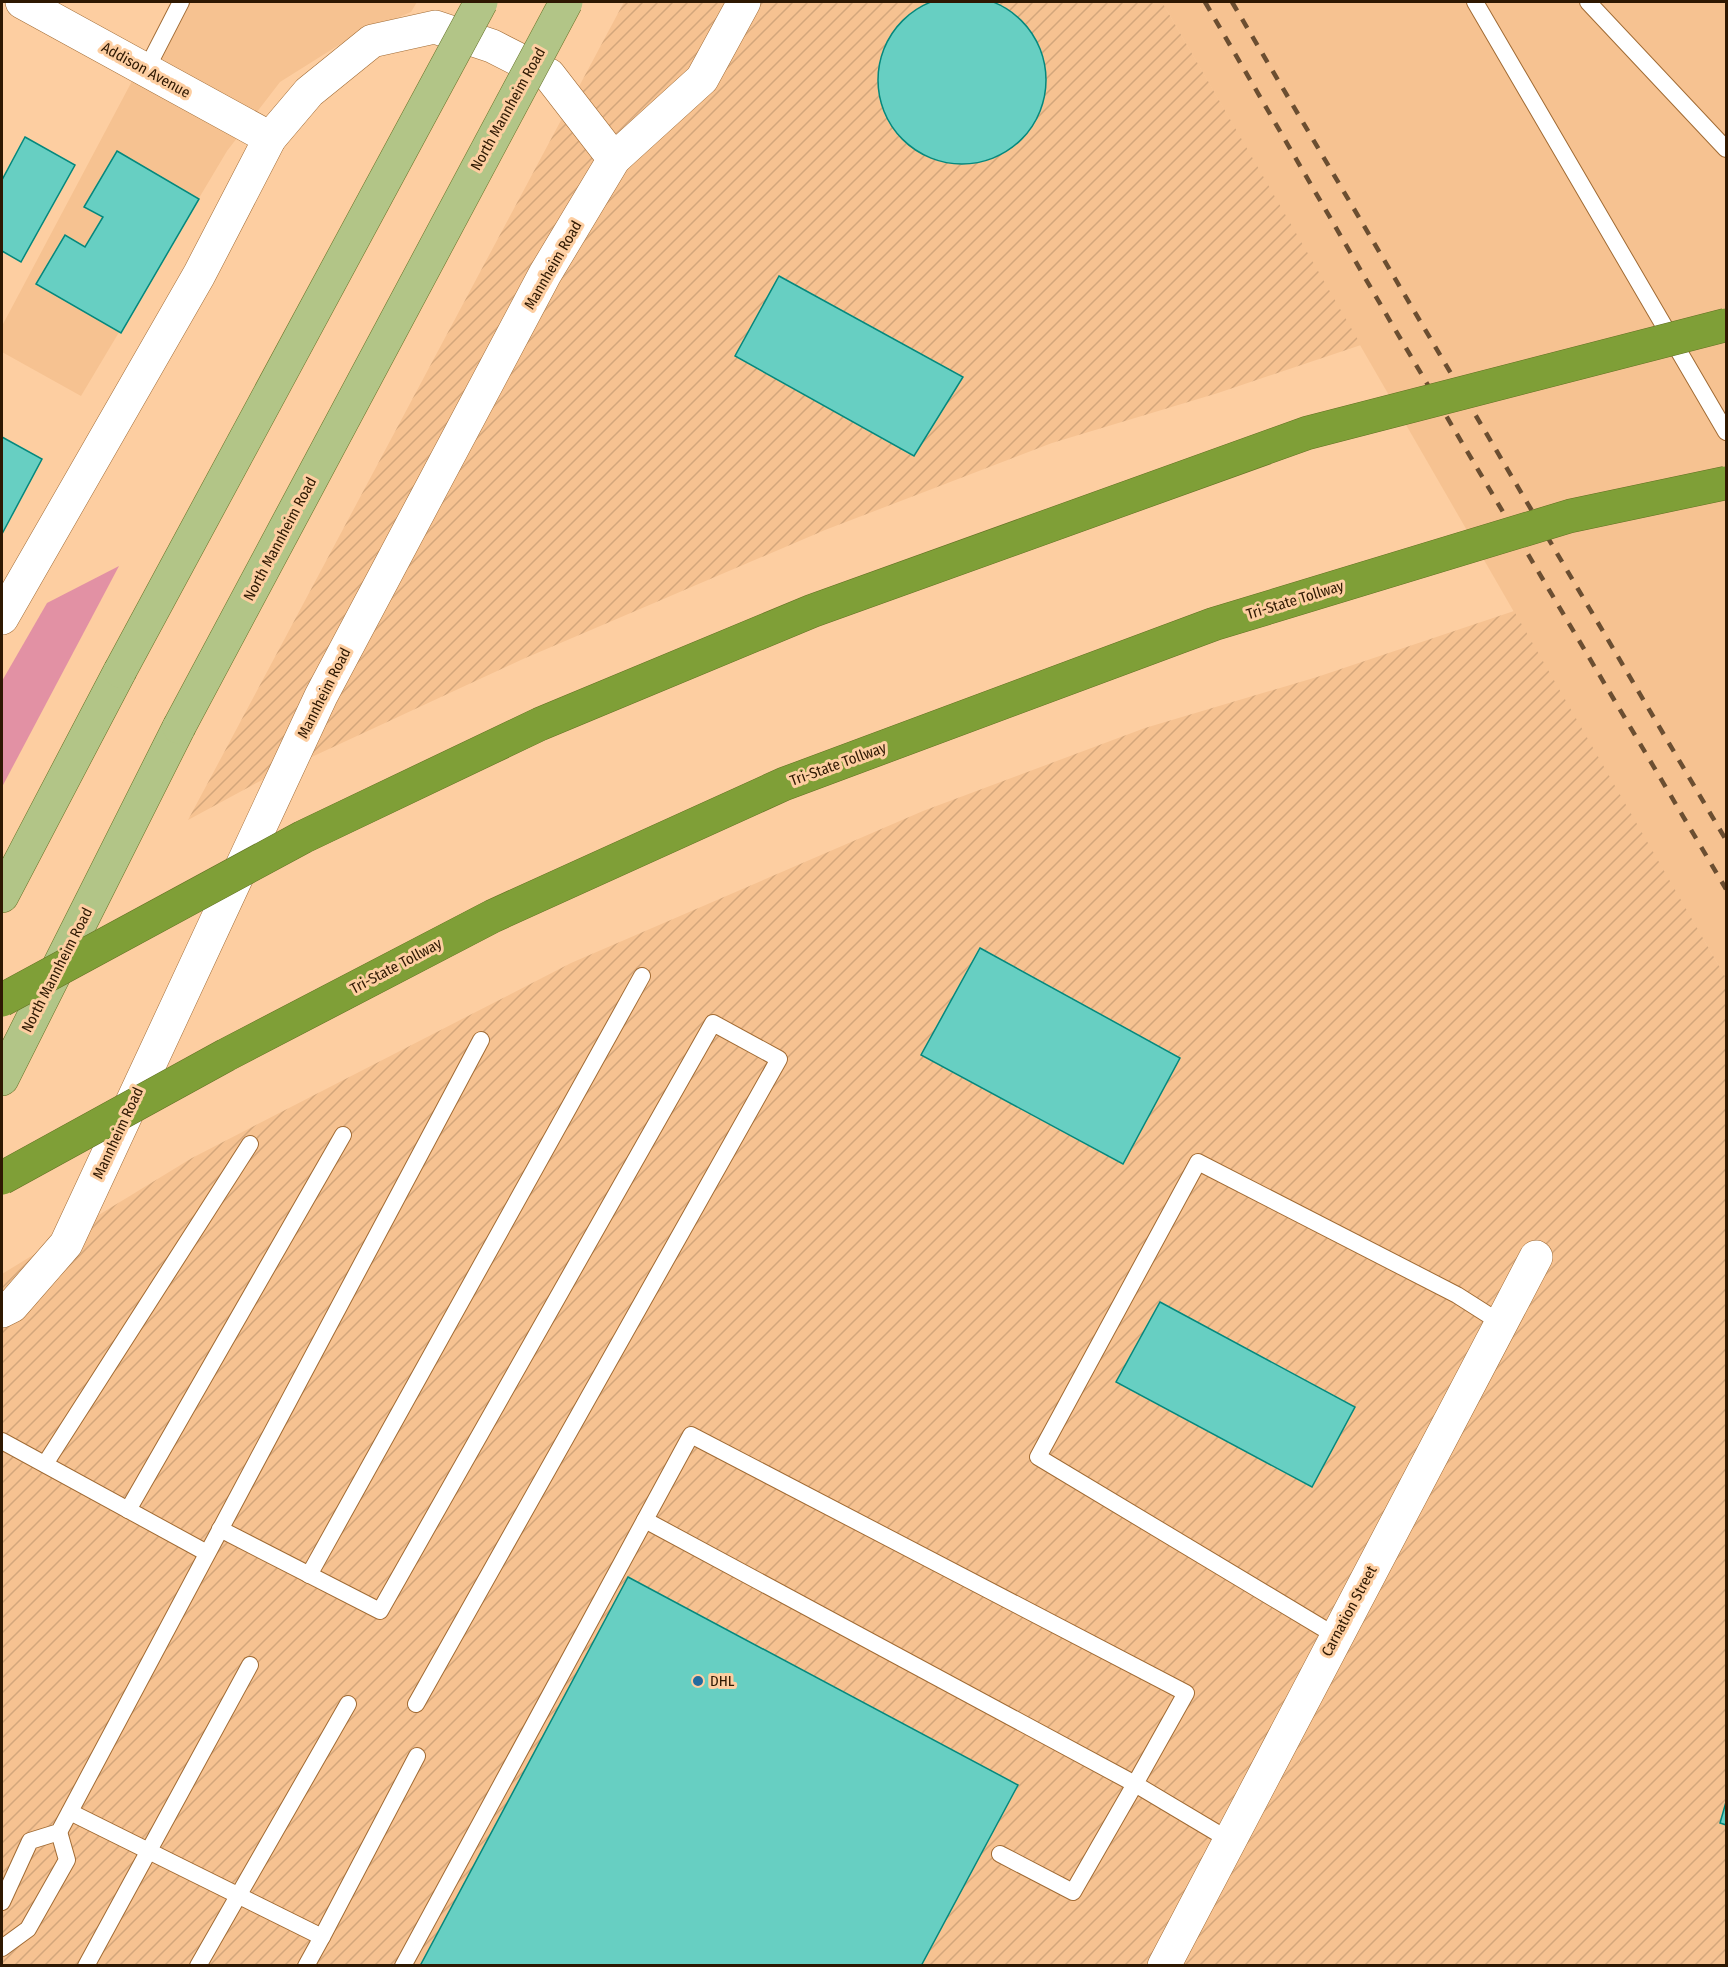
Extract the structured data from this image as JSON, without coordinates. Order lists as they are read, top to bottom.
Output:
{
  "streets": {
    "highway": ["Tri-State Tollway"],
    "main road": ["North Mannheim Road"],
    "street": ["Addison Avenue", "Mannheim Road", "Carnation Street"]
  },
  "places": ["DHL"]
}
